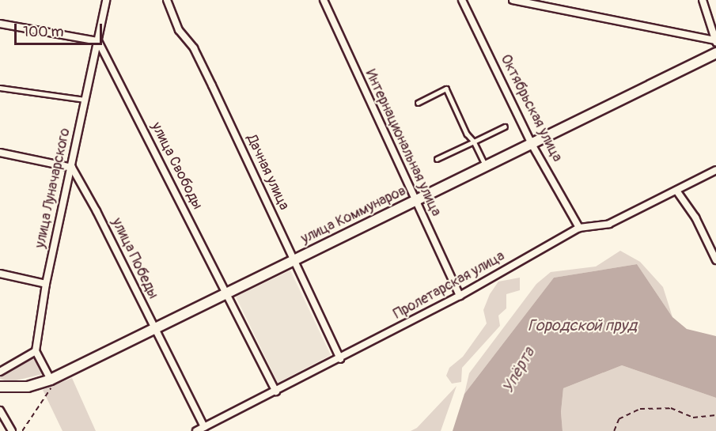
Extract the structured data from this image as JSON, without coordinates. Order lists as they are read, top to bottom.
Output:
{
  "streets": {
    "main road": ["улица Коммунаров"],
    "street": [
      "Октябрьская улица",
      "Интернациональная улица",
      "улица Свободы",
      "Дачная улица",
      "улица Луначарского",
      "улица Победы",
      "Пролетарская улица"
    ]
  },
  "crossings": [
    ["Октябрьская улица", "улица Коммунаров"],
    ["Октябрьская улица", "Пролетарская улица"],
    ["Интернациональная улица", "улица Коммунаров"],
    ["Интернациональная улица", "Пролетарская улица"],
    ["улица Свободы", "улица Луначарского"],
    ["улица Свободы", "улица Коммунаров"],
    ["улица Свободы", "Пролетарская улица"],
    ["Дачная улица", "улица Коммунаров"],
    ["Дачная улица", "Пролетарская улица"],
    ["улица Луначарского", "улица Победы"],
    ["улица Коммунаров", "улица Победы"],
    ["улица Победы", "Пролетарская улица"]
  ],
  "water": ["Городской пруд", "Упёрта"],
  "scale_bar": "100 m"
}
